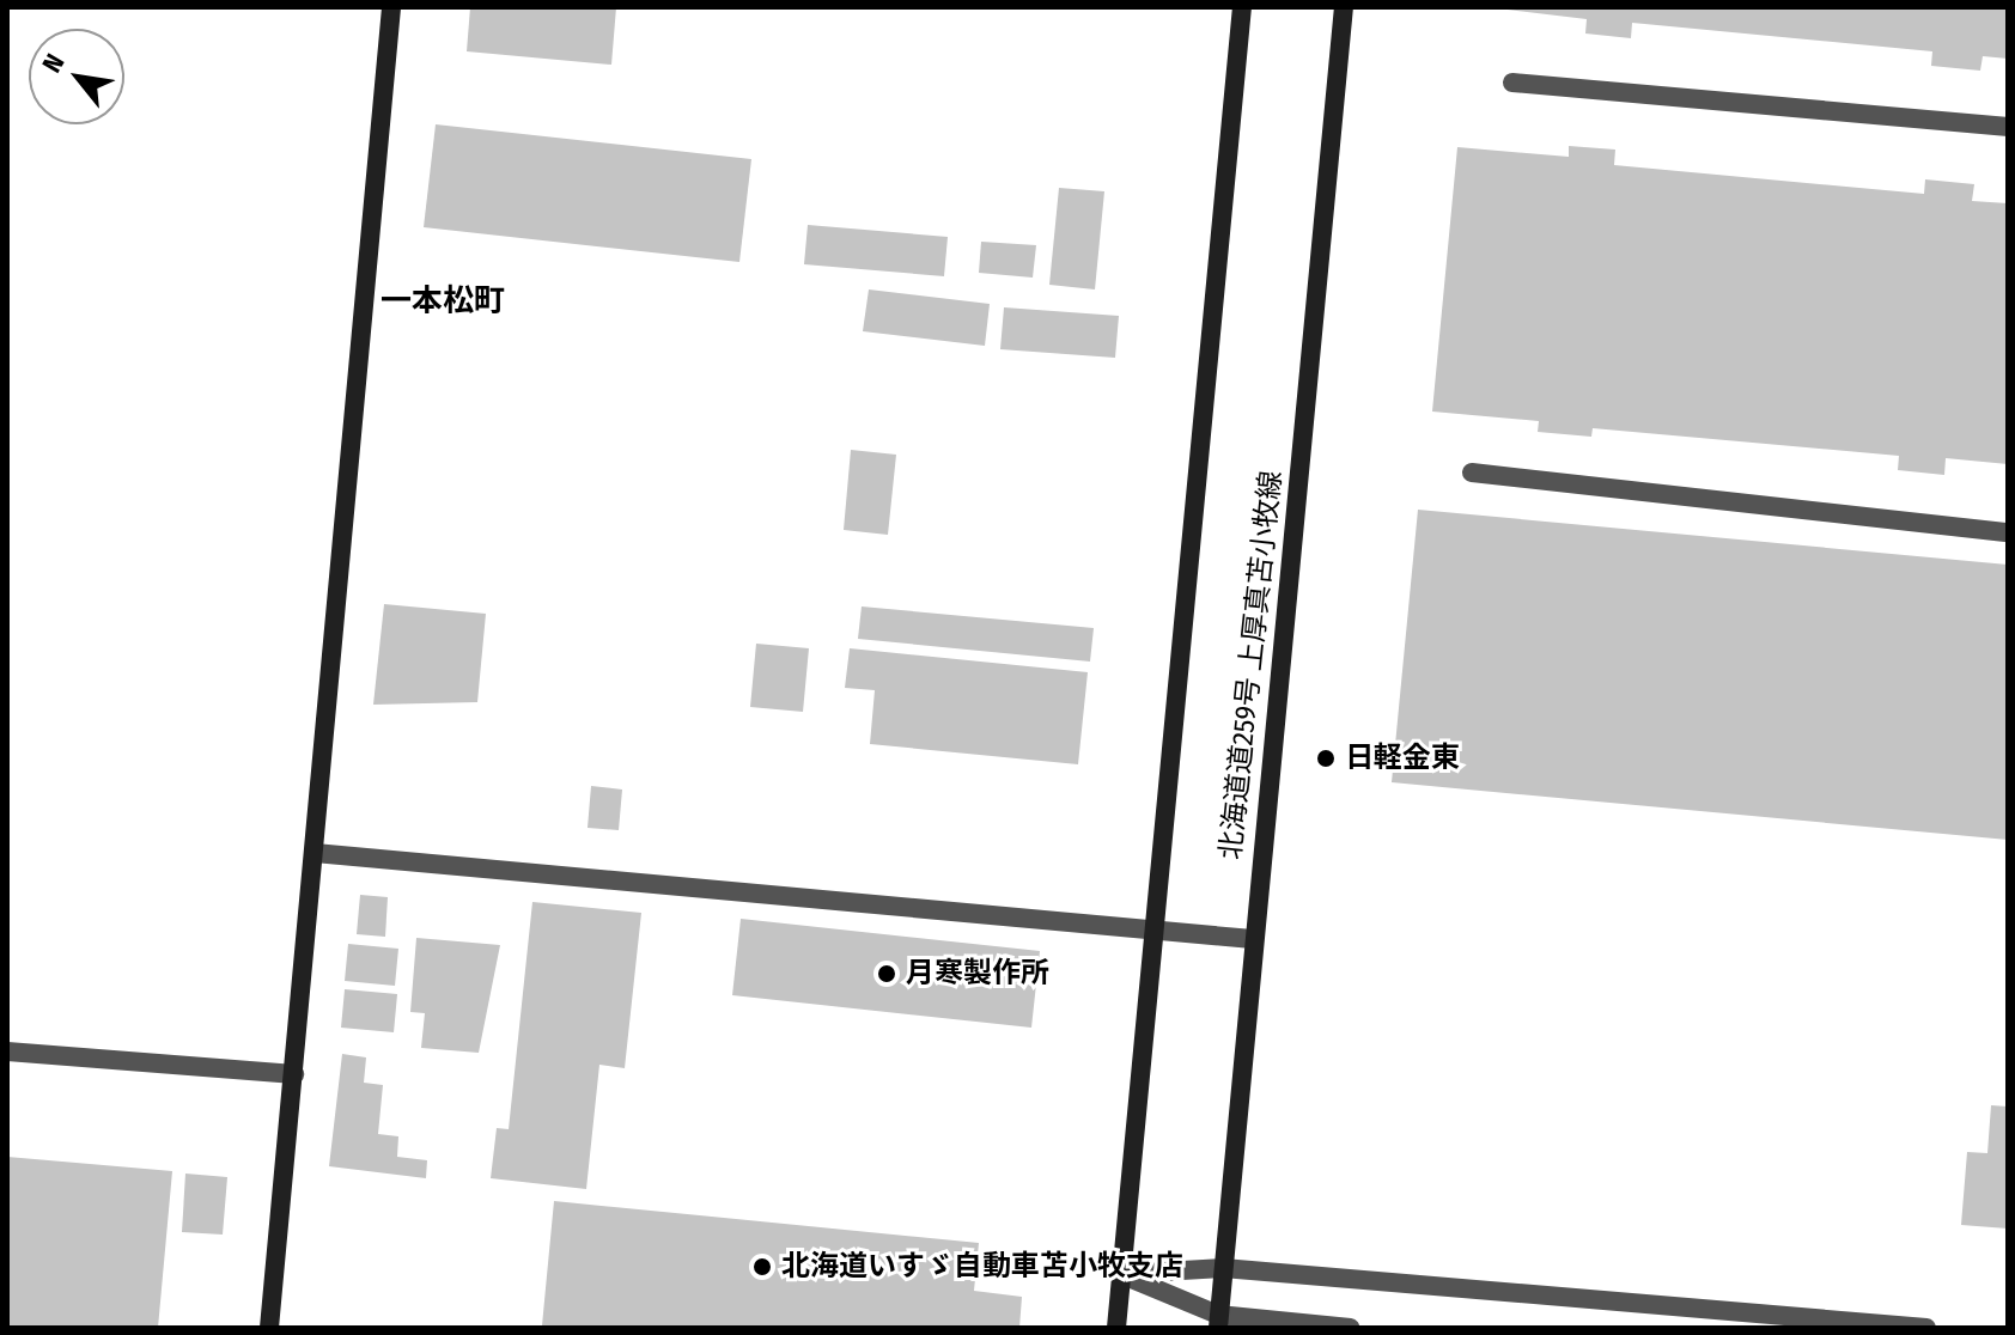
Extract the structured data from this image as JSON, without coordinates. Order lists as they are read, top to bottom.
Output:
{
  "streets": {
    "main road": ["北海道道259号 上厚真苫小牧線"]
  },
  "districts": ["一本松町"],
  "places": ["日軽金東", "月寒製作所", "北海道いすゞ自動車苫小牧支店"],
  "north": "top left"
}
